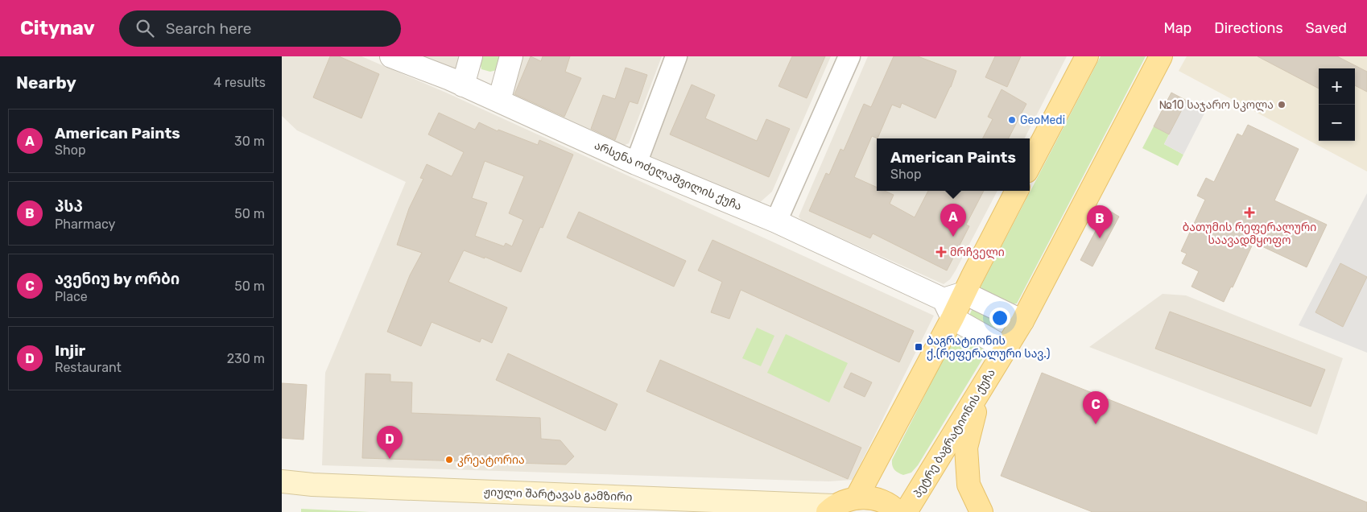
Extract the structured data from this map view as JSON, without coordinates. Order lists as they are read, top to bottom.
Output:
{
  "streets": {
    "main road": ["პეტრე ბაგრატიონის ქუჩა", "ჟიული შარტავას გამზირი"],
    "street": ["არსენა ოძელაშვილის ქუჩა"]
  },
  "crossings": [
    ["არსენა ოძელაშვილის ქუჩა", "პეტრე ბაგრატიონის ქუჩა"]
  ],
  "places": {
    "other": ["№10 საჯარო სკოლა", "GeoMedi", "კრეატორია"],
    "health": ["ბათუმის რეფერალური საავადმყოფო", "მრჩველი"],
    "transit": ["ბაგრატიონის ქ.(რეფერალური სავ.)"]
  },
  "page": {
    "header": "Citynav",
    "search": "Search here",
    "nav": ["Map", "Directions", "Saved"],
    "heading": ["Nearby", "4 results"],
    "map_buttons": ["+", "−"],
    "list": [
      {
        "mark": "A",
        "name": "American Paints",
        "note": "Shop",
        "value": "30 m"
      },
      {
        "mark": "B",
        "name": "პსპ",
        "note": "Pharmacy",
        "value": "50 m"
      },
      {
        "mark": "C",
        "name": "ავენიუ by ორბი",
        "note": "Place",
        "value": "50 m"
      },
      {
        "mark": "D",
        "name": "Injir",
        "note": "Restaurant",
        "value": "230 m"
      }
    ],
    "popup": ["American Paints", "Shop"],
    "pins": [
      "A",
      "B",
      "C",
      "D"
    ]
  }
}
